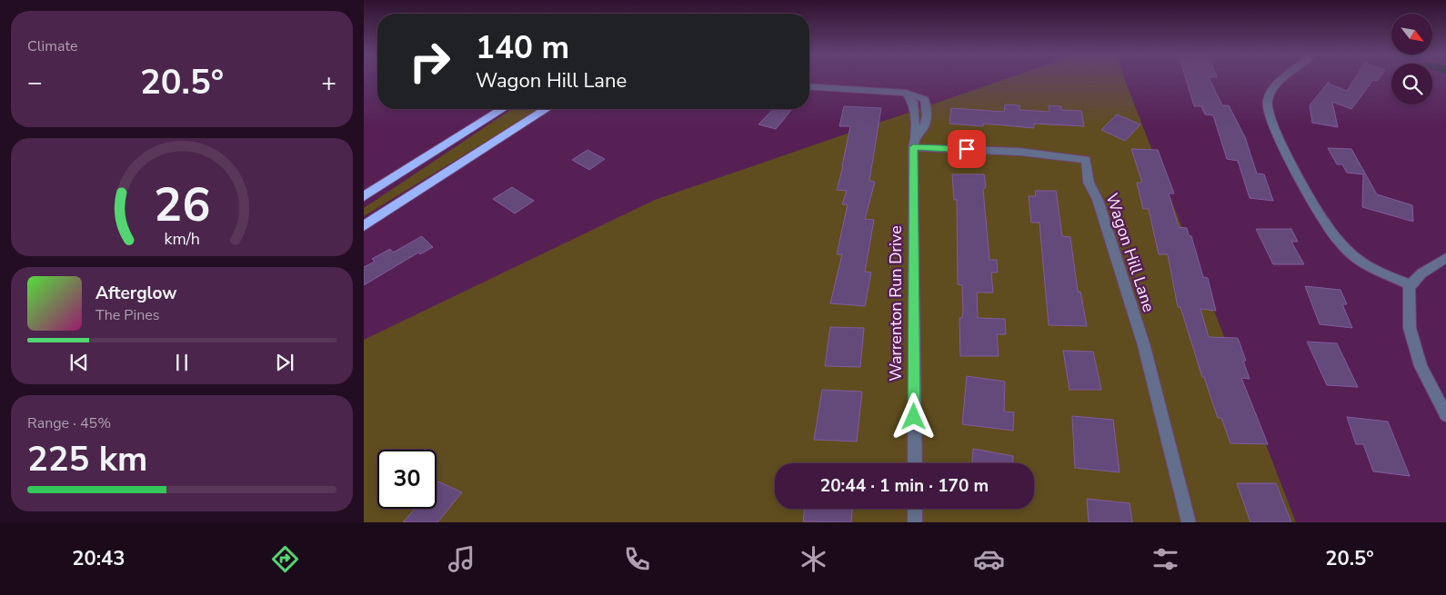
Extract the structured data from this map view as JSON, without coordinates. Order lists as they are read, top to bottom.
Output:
{
  "streets": {
    "street": ["Wagon Hill Lane", "Warrenton Run Drive"]
  },
  "crossings": [
    ["Wagon Hill Lane", "Warrenton Run Drive"]
  ],
  "north": "bottom right",
  "page": {
    "tile": [
      "Climate",
      ["Range · 45%", "225 km"]
    ],
    "turn": ["140 m", "Wagon Hill Lane"],
    "heat": ["−", "20.5°", "+"],
    "song": ["Afterglow", "The Pines"],
    "limit": "30",
    "trip": "20:44 · 1 min · 170 m",
    "tabs": ["20:43", "20.5°"],
    "gauge": ["26", "km/h"]
  }
}
